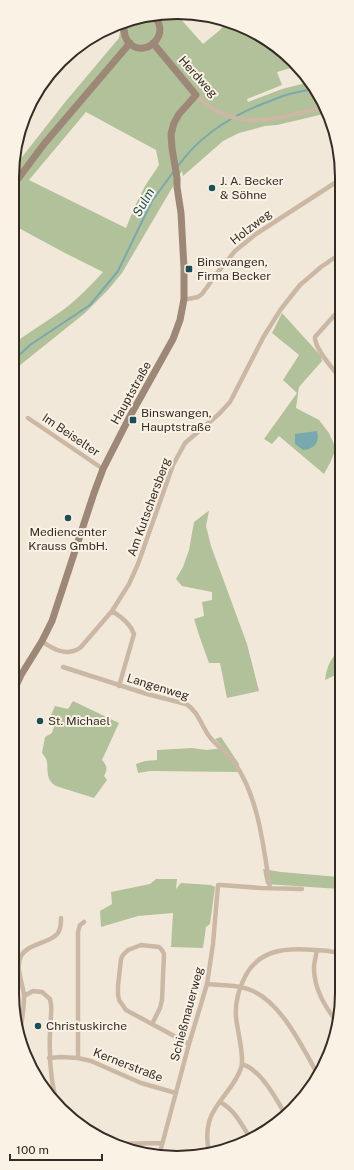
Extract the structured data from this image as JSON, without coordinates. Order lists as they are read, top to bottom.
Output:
{
  "streets": {
    "street": [
      "Herdweg",
      "Holzweg",
      "Hauptstraße",
      "Im Beiselter",
      "Am Kutschersberg",
      "Langenweg",
      "Schießmauerweg",
      "Kernerstraße"
    ]
  },
  "crossings": [
    ["Herdweg", "Hauptstraße"],
    ["Holzweg", "Hauptstraße"],
    ["Hauptstraße", "Im Beiselter"],
    ["Hauptstraße", "Am Kutschersberg"],
    ["Langenweg", "Schießmauerweg"],
    ["Schießmauerweg", "Kernerstraße"]
  ],
  "water": ["Sulm"],
  "places": {
    "other": [
      "J. A. Becker & Söhne",
      "Mediencenter Krauss GmbH.",
      "St. Michael",
      "Christuskirche"
    ],
    "transit": ["Binswangen, Firma Becker", "Binswangen, Hauptstraße"]
  },
  "scale_bar": "100 m"
}
